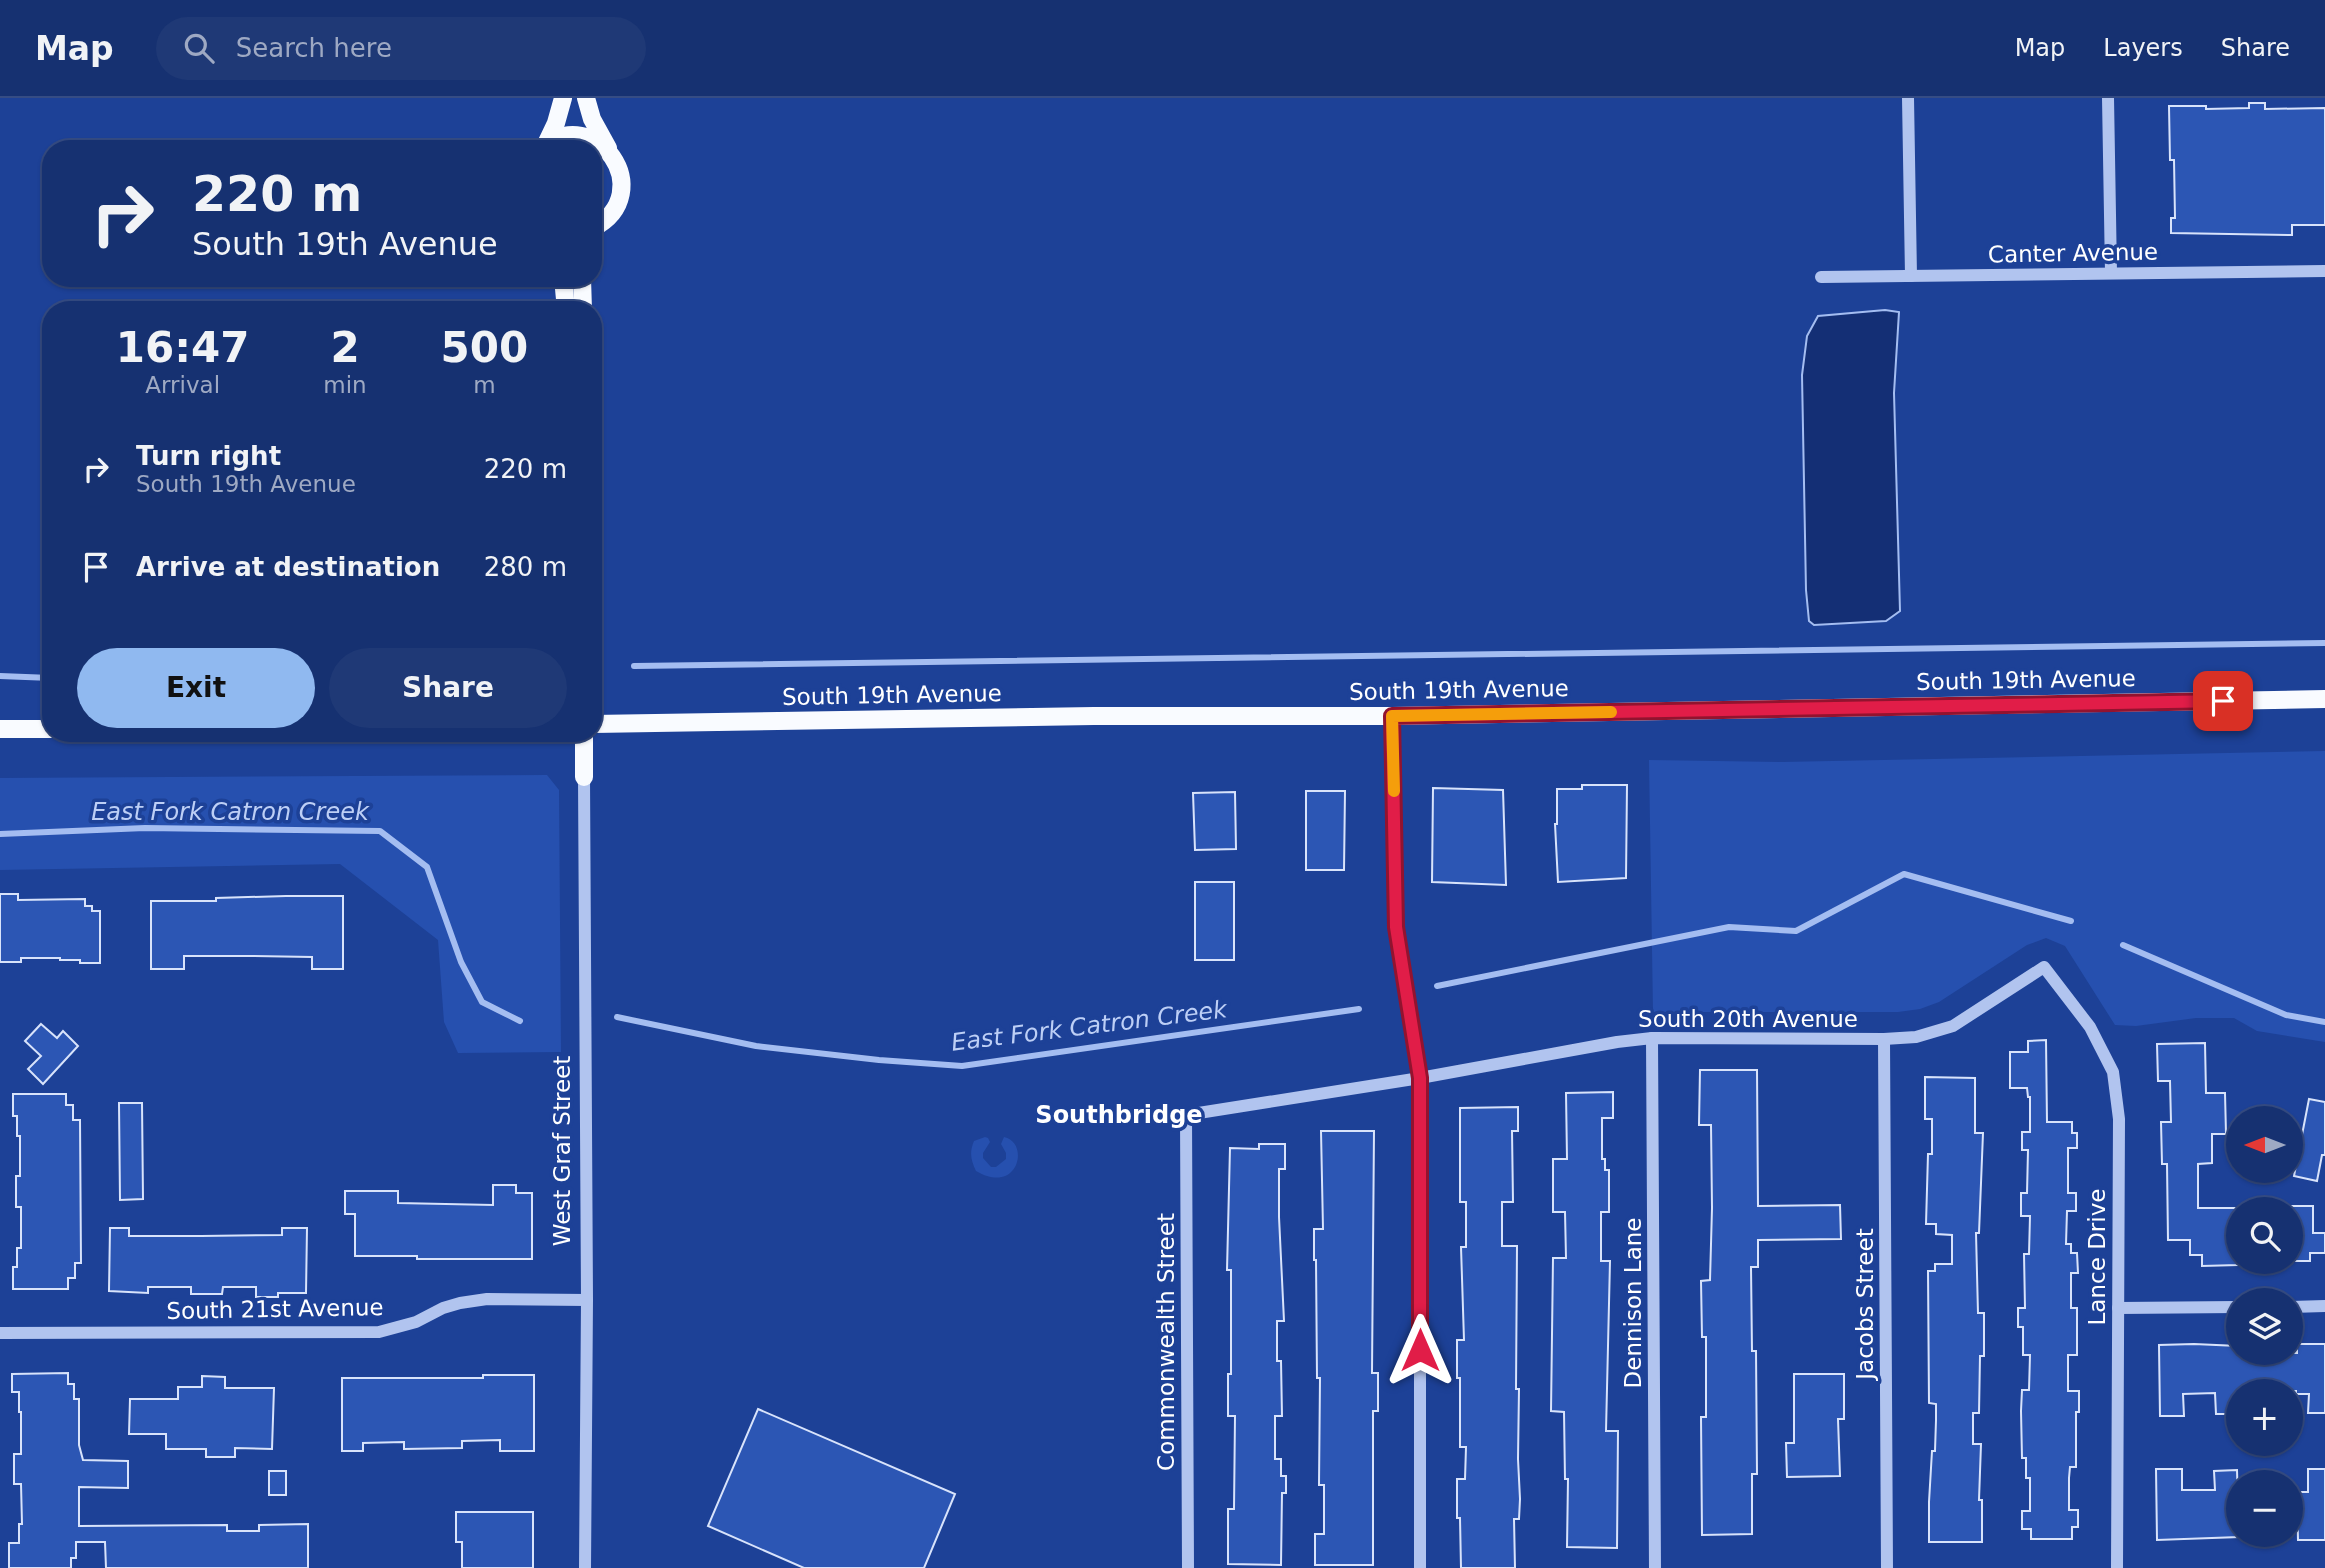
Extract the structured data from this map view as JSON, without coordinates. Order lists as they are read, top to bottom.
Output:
{
  "streets": {
    "main road": ["South 19th Avenue", "West Graf Street"],
    "street": [
      "Canter Avenue",
      "South 20th Avenue",
      "Lance Drive",
      "Dennison Lane",
      "Jacobs Street",
      "South 21st Avenue",
      "Commonwealth Street"
    ]
  },
  "crossings": [
    ["South 20th Avenue", "Lance Drive"],
    ["South 20th Avenue", "Dennison Lane"],
    ["South 20th Avenue", "Jacobs Street"],
    ["South 20th Avenue", "Commonwealth Street"],
    ["West Graf Street", "South 21st Avenue"]
  ],
  "districts": ["Southbridge"],
  "water": ["East Fork Catron Creek"],
  "north": "left",
  "page": {
    "header": "Map",
    "search": "Search here",
    "nav": ["Map", "Layers", "Share"],
    "turn": ["220 m", "South 19th Avenue"],
    "eta": [
      "16:47",
      "Arrival",
      "2",
      "min",
      "500",
      "m"
    ],
    "list": [
      {
        "name": "Turn right",
        "note": "South 19th Avenue",
        "value": "220 m"
      },
      {
        "name": "Arrive at destination",
        "value": "280 m"
      }
    ],
    "buttons": ["Exit", "Share"],
    "map_buttons": ["+", "−"]
  }
}
